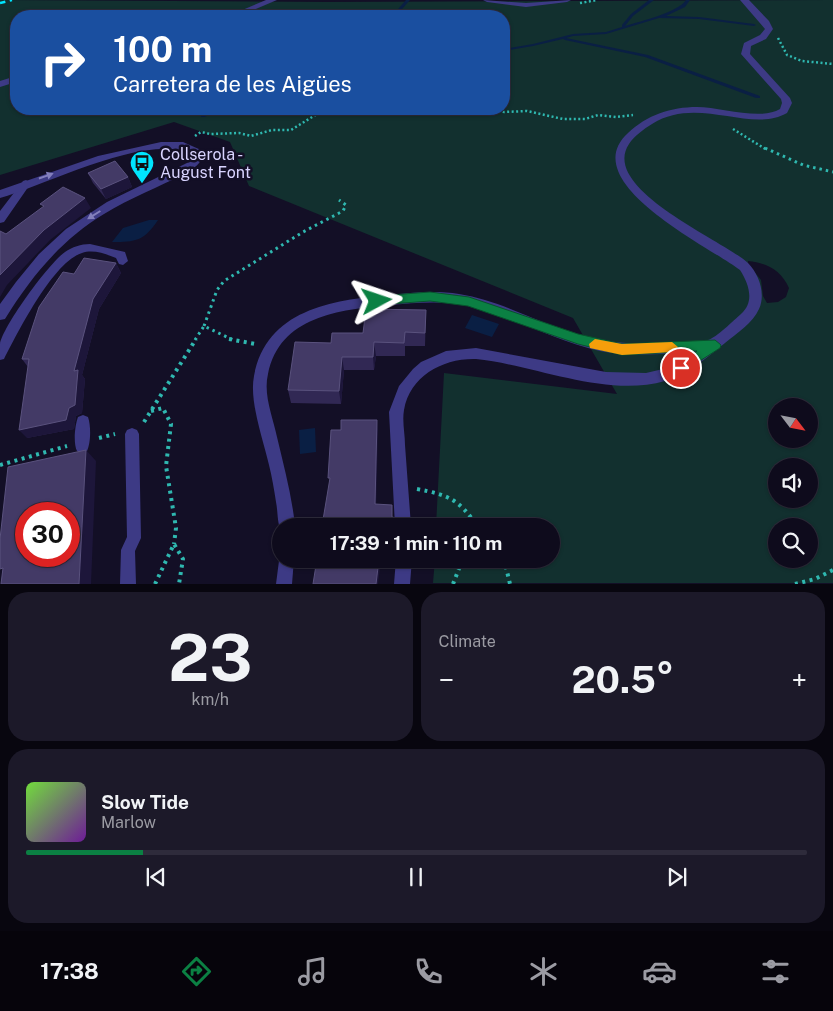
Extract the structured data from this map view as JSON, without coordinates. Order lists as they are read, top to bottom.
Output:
{
  "places": {
    "bus stop": ["Collserola - August Font"]
  },
  "north": "bottom right",
  "page": {
    "turn": ["100 m", "Carretera de les Aigües"],
    "limit": "30",
    "trip": "17:39 · 1 min · 110 m",
    "tile": [
      ["23", "km/h"],
      "Climate"
    ],
    "heat": ["−", "20.5°", "+"],
    "song": ["Slow Tide", "Marlow"],
    "tabs": "17:38"
  }
}
